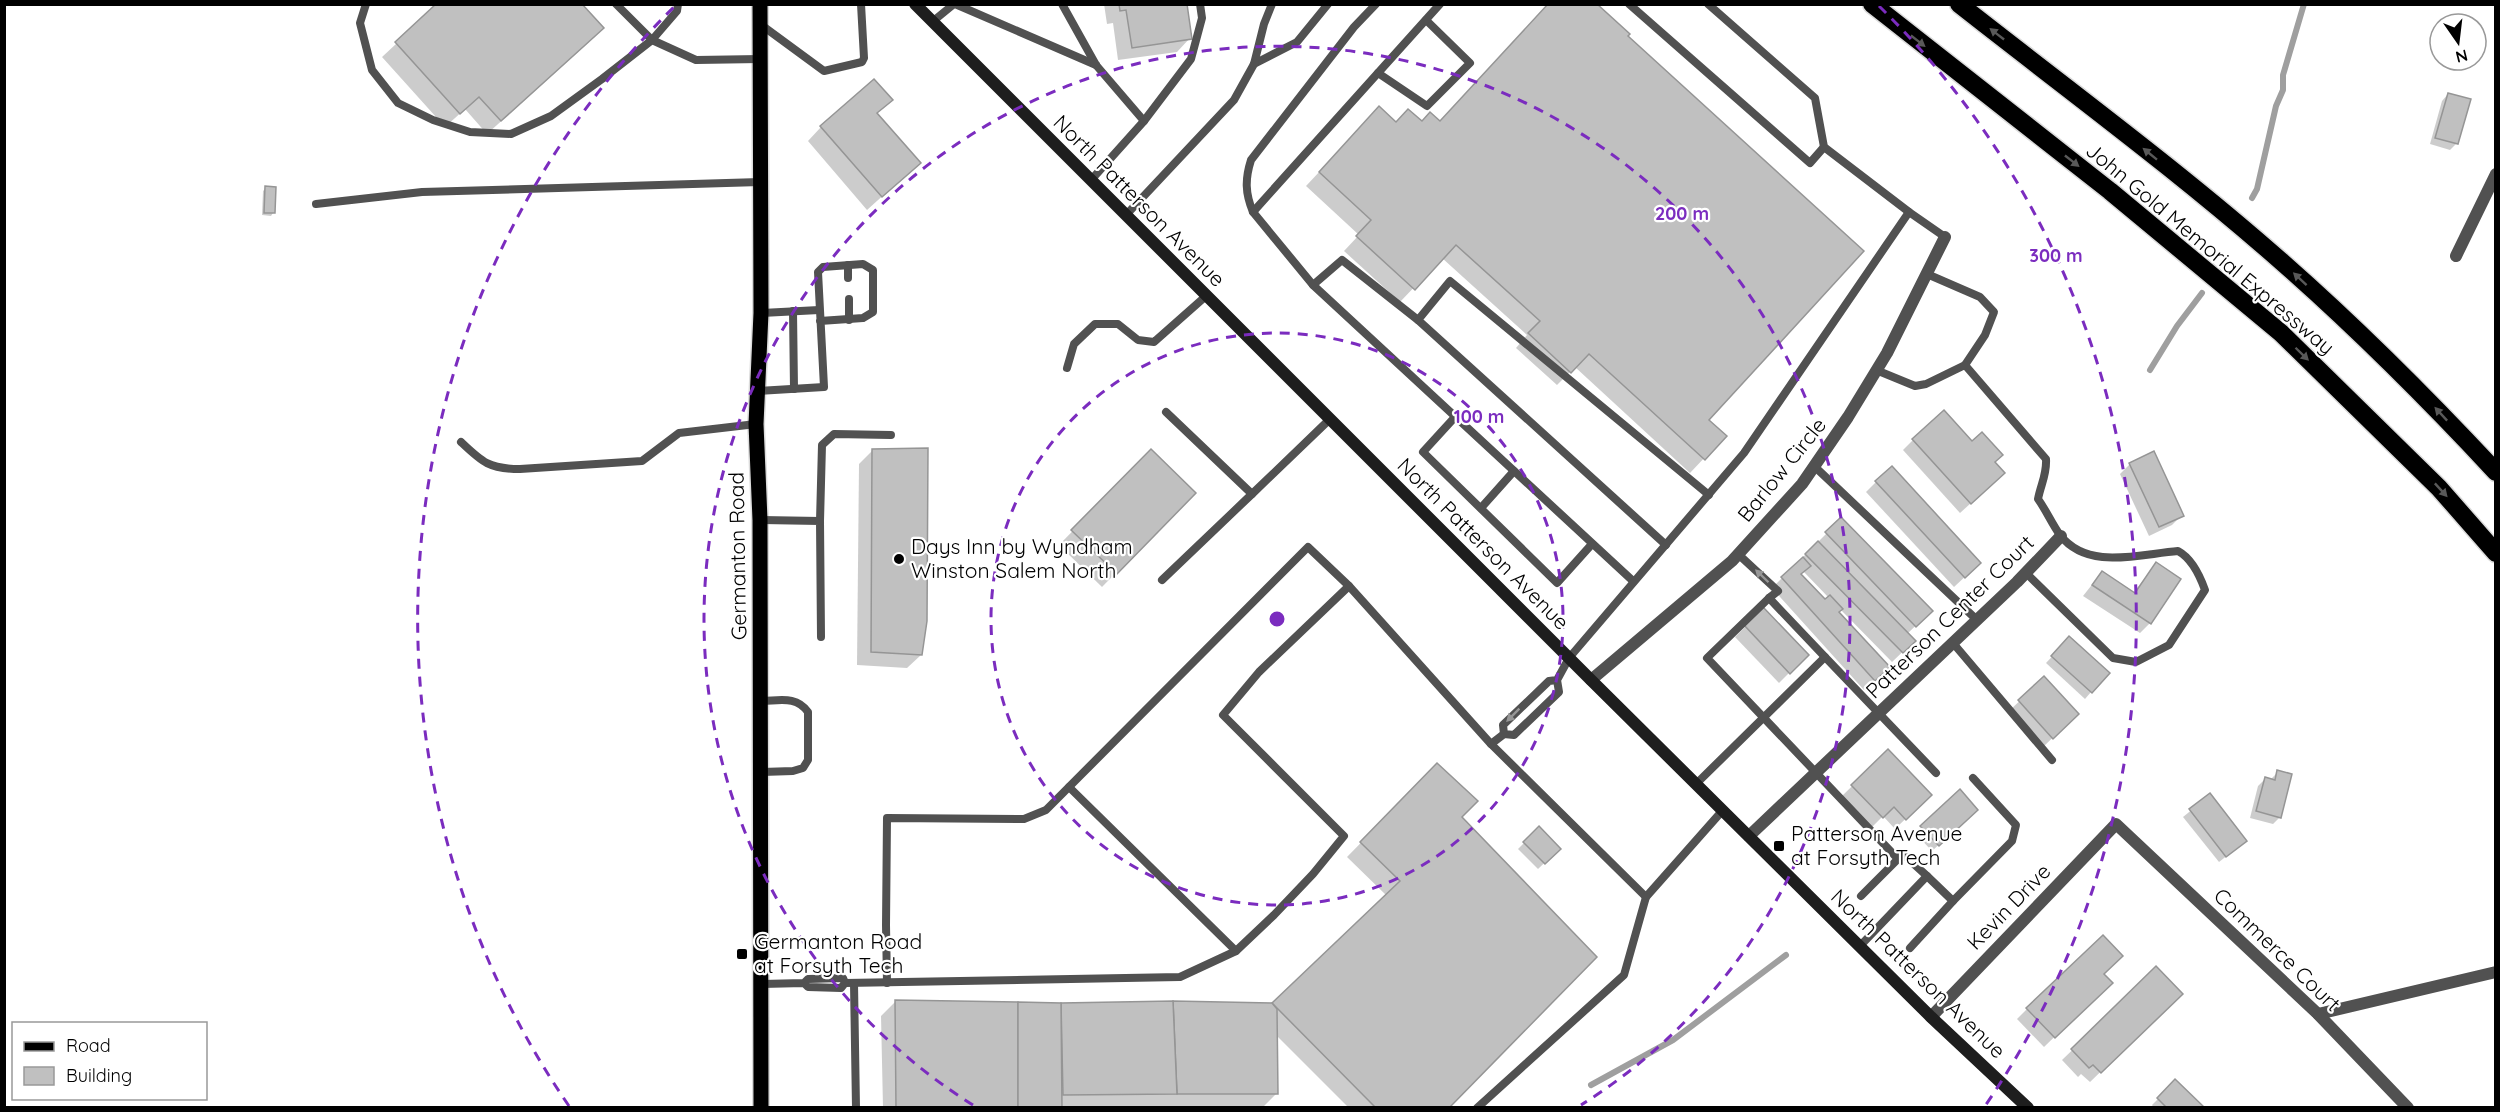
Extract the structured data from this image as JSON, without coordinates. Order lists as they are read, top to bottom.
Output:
{
  "streets": {
    "highway": ["John Gold Memorial Expressway"],
    "main road": ["North Patterson Avenue", "Germanton Road"],
    "street": [
      "Barlow Circle",
      "Patterson Center Court",
      "Kevin Drive",
      "Commerce Court"
    ]
  },
  "crossings": [
    ["North Patterson Avenue", "Barlow Circle"],
    ["North Patterson Avenue", "Patterson Center Court"],
    ["North Patterson Avenue", "Kevin Drive"],
    ["Kevin Drive", "Commerce Court"]
  ],
  "places": {
    "other": ["Days Inn by Wyndham Winston Salem North"],
    "transit": ["Patterson Avenue at Forsyth Tech", "Germanton Road at Forsyth Tech"]
  },
  "legend": ["Road", "Building"],
  "north": "bottom",
  "rings": ["200 m", "300 m", "100 m"]
}
